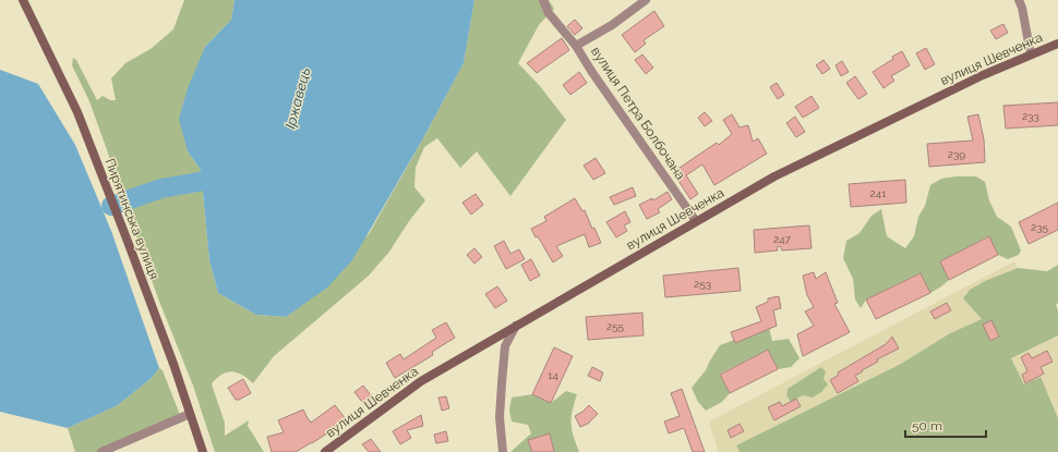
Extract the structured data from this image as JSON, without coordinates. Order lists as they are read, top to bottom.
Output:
{
  "streets": {
    "street": ["вулиця Шевченка", "вулиця Петра Болбочана", "Пирятинська вулиця"]
  },
  "crossings": [
    ["вулиця Шевченка", "вулиця Петра Болбочана"]
  ],
  "water": ["Іржавець"],
  "house_numbers": [
    "233",
    "239",
    "241",
    "235",
    "247",
    "253",
    "255",
    "14"
  ],
  "scale_bar": "50 m"
}
